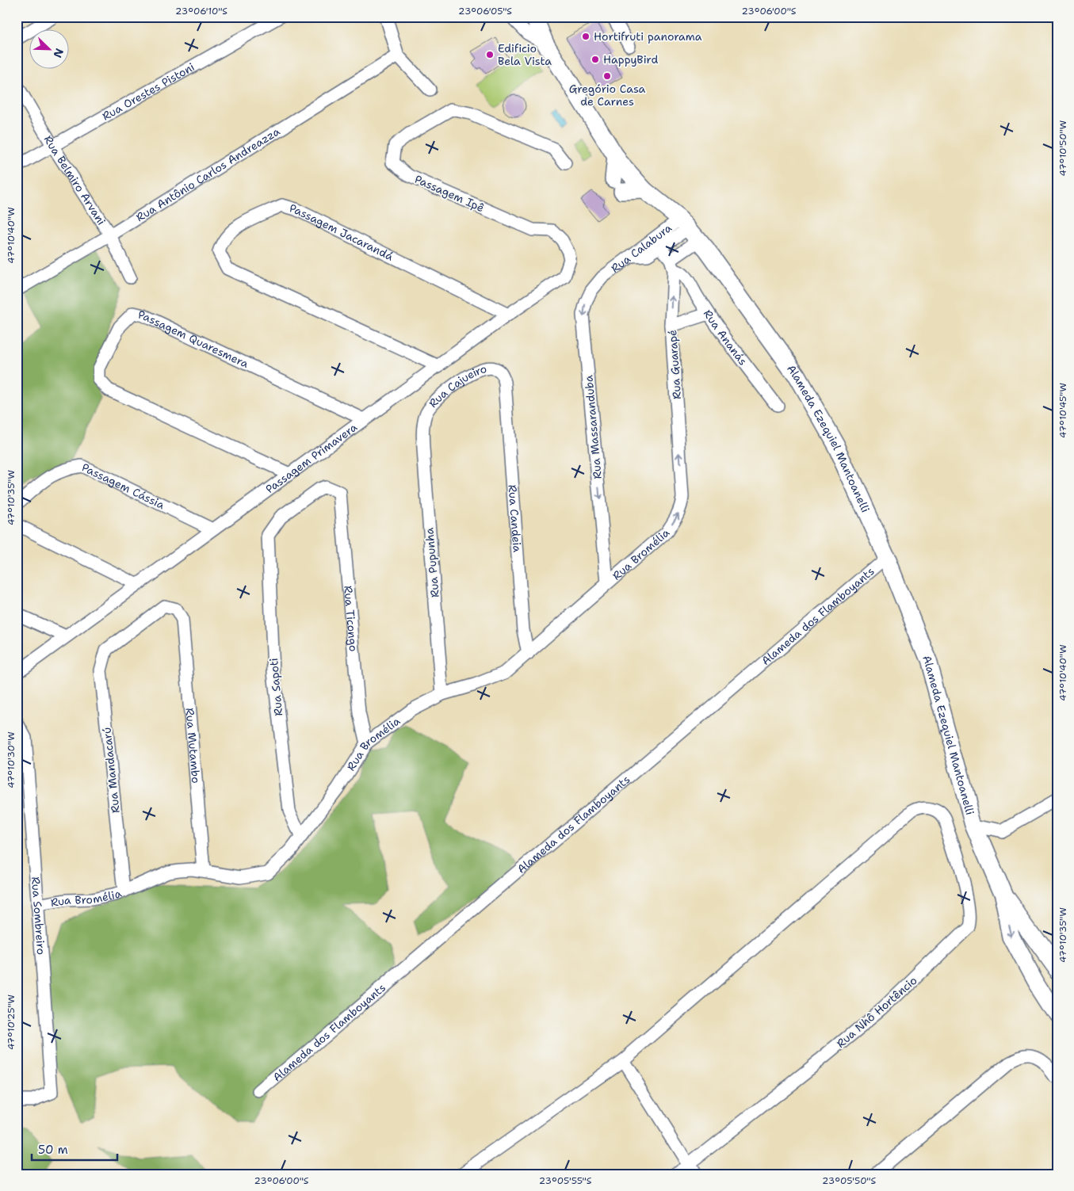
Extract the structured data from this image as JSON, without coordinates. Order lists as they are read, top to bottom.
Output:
{
  "streets": {
    "main road": ["Alameda Ezequiel Mantoanelli"],
    "street": [
      "Rua Orestes Pistoni",
      "Rua Antônio Carlos Andreazza",
      "Rua Belmiro Arvani",
      "Passagem Ipê",
      "Passagem Jacarandá",
      "Rua Calabura",
      "Rua Ananás",
      "Passagem Quaresmera",
      "Rua Guarapé",
      "Rua Cajueiro",
      "Rua Massaranduba",
      "Passagem Primavera",
      "Passagem Cássia",
      "Rua Candeia",
      "Rua Bromélia",
      "Rua Pupunha",
      "Alameda dos Flamboyants",
      "Rua Ticongo",
      "Rua Sapoti",
      "Rua Mutambo",
      "Rua Mandacarú",
      "Rua Sombreiro",
      "Rua Nhô Hortêncio"
    ]
  },
  "crossings": [
    ["Rua Orestes Pistoni", "Rua Belmiro Arvani"],
    ["Rua Antônio Carlos Andreazza", "Rua Belmiro Arvani"],
    ["Passagem Ipê", "Passagem Primavera"],
    ["Passagem Jacarandá", "Passagem Primavera"],
    ["Rua Calabura", "Rua Massaranduba"],
    ["Rua Calabura", "Alameda Ezequiel Mantoanelli"],
    ["Rua Ananás", "Rua Guarapé"],
    ["Passagem Quaresmera", "Passagem Primavera"],
    ["Rua Guarapé", "Rua Bromélia"],
    ["Rua Cajueiro", "Rua Candeia"],
    ["Rua Cajueiro", "Rua Pupunha"],
    ["Rua Massaranduba", "Rua Bromélia"],
    ["Alameda Ezequiel Mantoanelli", "Alameda dos Flamboyants"],
    ["Passagem Primavera", "Passagem Cássia"],
    ["Rua Candeia", "Rua Bromélia"],
    ["Rua Bromélia", "Rua Pupunha"],
    ["Rua Bromélia", "Rua Ticongo"],
    ["Rua Bromélia", "Rua Sapoti"],
    ["Rua Bromélia", "Rua Mutambo"],
    ["Rua Bromélia", "Rua Mandacarú"],
    ["Rua Bromélia", "Rua Sombreiro"],
    ["Rua Ticongo", "Rua Sapoti"],
    ["Rua Mutambo", "Rua Mandacarú"]
  ],
  "one_way": ["Rua Guarapé", "Rua Massaranduba"],
  "places": [
    "Hortifruti panorama",
    "Edificio Bela Vista",
    "HappyBird",
    "Gregório Casa de Carnes"
  ],
  "scale_bar": "50 m",
  "north": "bottom right",
  "coordinates": [
    "23°06'10\"S",
    "23°06'05\"S",
    "23°06'00\"S",
    "47°10'50\"W",
    "47°10'40\"W",
    "47°10'45\"W",
    "47°10'35\"W",
    "47°10'30\"W",
    "47°10'25\"W",
    "23°05'55\"S",
    "23°05'50\"S"
  ]
}
